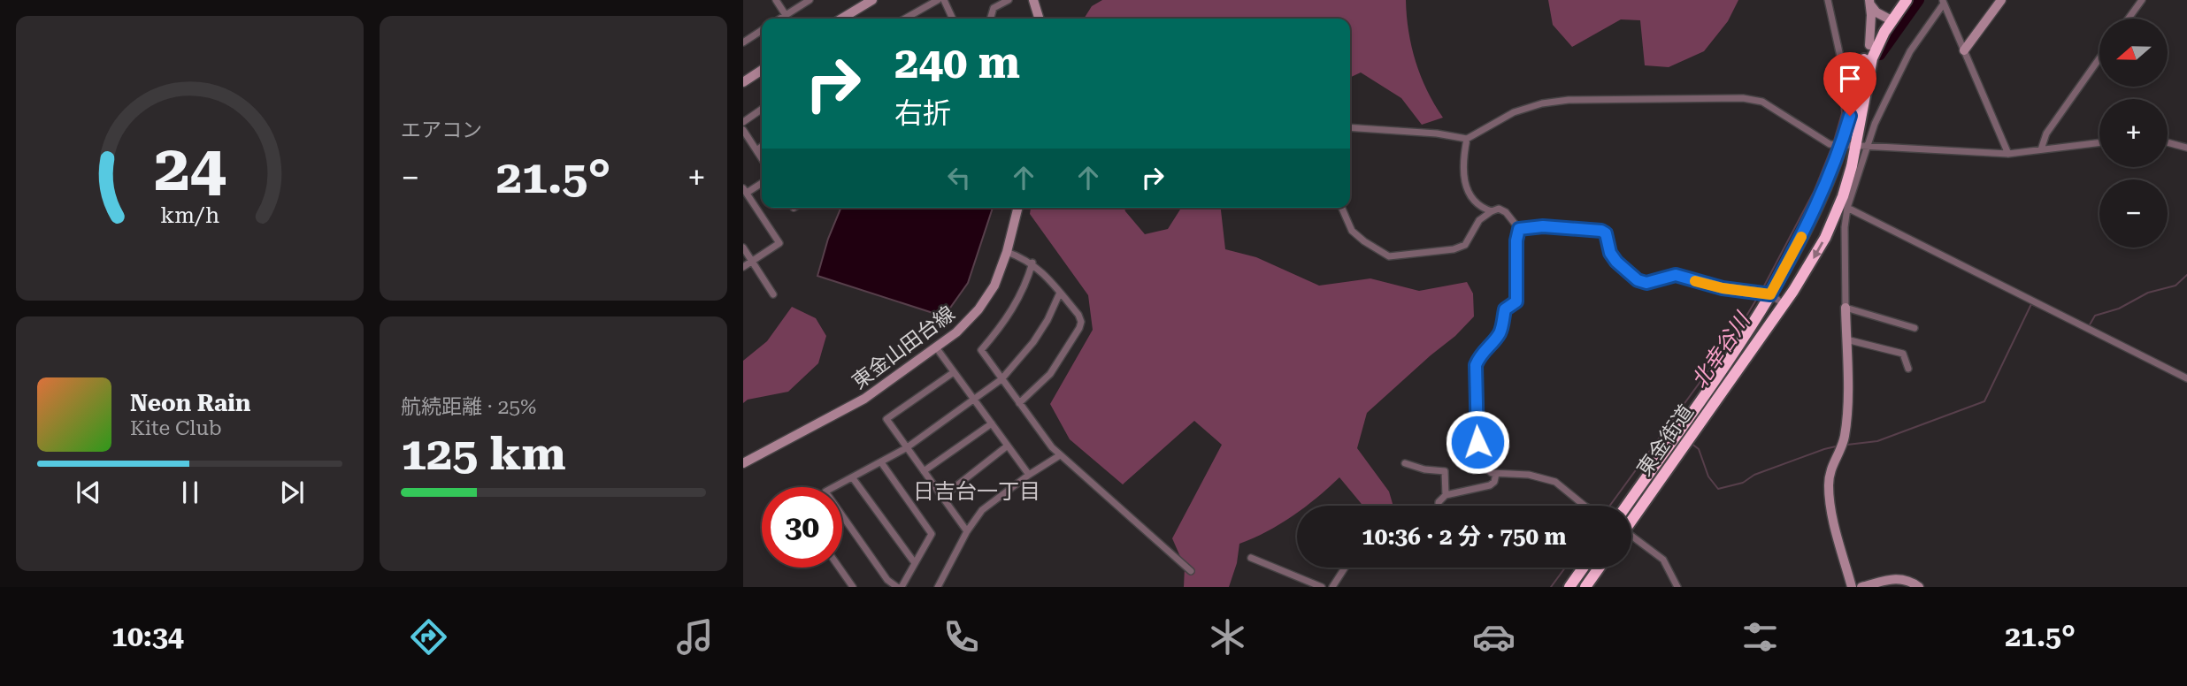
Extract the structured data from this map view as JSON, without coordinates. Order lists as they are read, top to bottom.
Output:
{
  "streets": {
    "highway": ["東金街道"],
    "street": ["東金山田台線"]
  },
  "districts": ["日吉台一丁目"],
  "water": ["北幸谷川"],
  "north": "left",
  "page": {
    "tile": [
      "エアコン",
      ["航続距離 · 25%", "125 km"]
    ],
    "map_buttons": ["+", "−"],
    "turn": ["240 m", "右折"],
    "heat": ["−", "21.5°", "+"],
    "song": ["Neon Rain", "Kite Club"],
    "limit": "30",
    "trip": "10:36 · 2 分 · 750 m",
    "tabs": ["10:34", "21.5°"],
    "gauge": ["24", "km/h"]
  }
}
